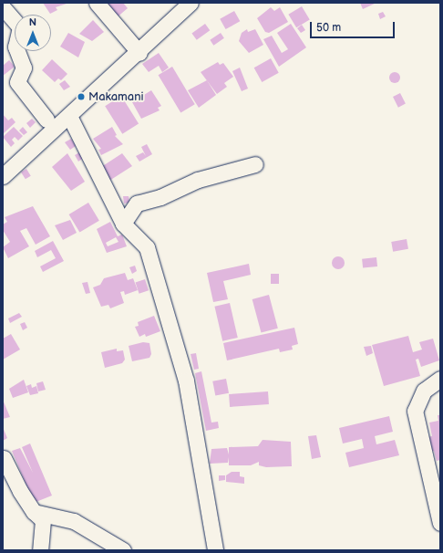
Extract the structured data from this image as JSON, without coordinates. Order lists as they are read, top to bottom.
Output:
{
  "places": ["Makamani"],
  "scale_bar": "50 m",
  "north": "top"
}
